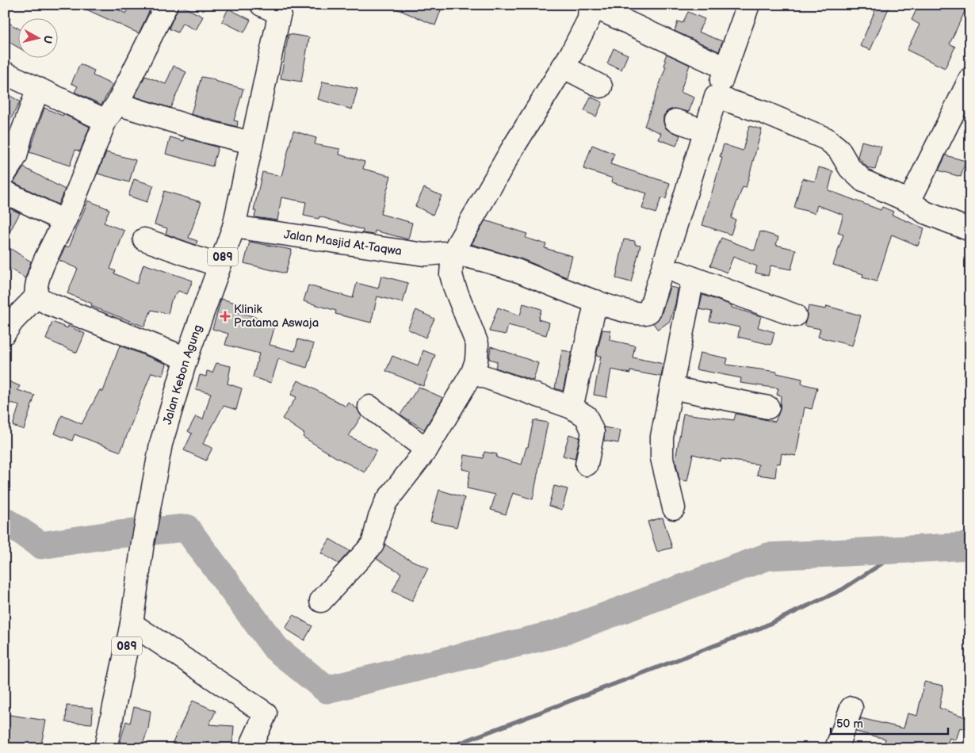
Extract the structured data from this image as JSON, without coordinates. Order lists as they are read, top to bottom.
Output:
{
  "streets": {
    "street": ["Jalan Masjid At-Taqwa", "089", "Jalan Kebon Agung"]
  },
  "crossings": [
    ["Jalan Masjid At-Taqwa", "Jalan Kebon Agung"]
  ],
  "places": {
    "health": ["Klinik Pratama Aswaja"]
  },
  "scale_bar": "50 m",
  "north": "right"
}
